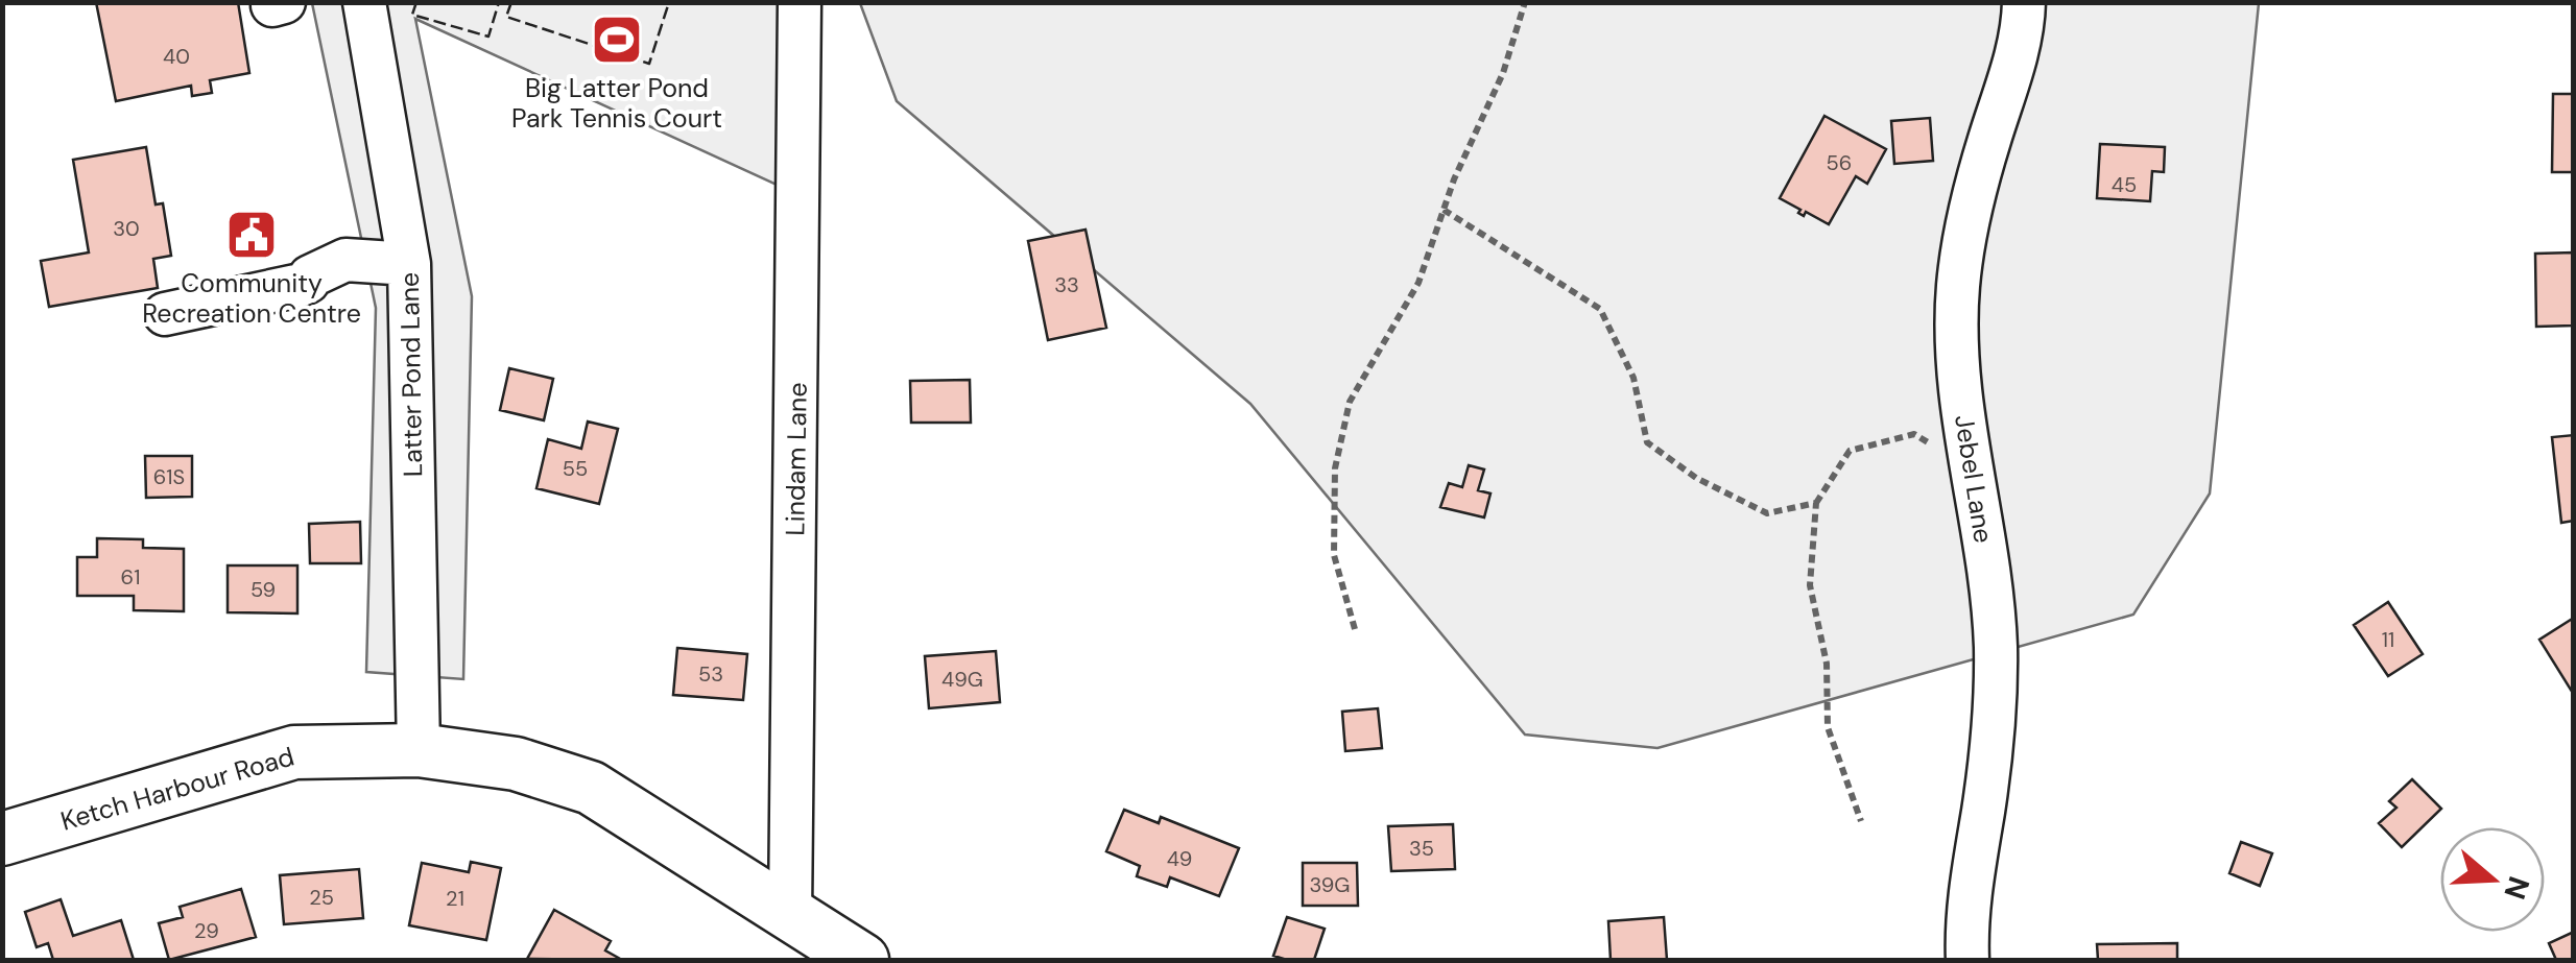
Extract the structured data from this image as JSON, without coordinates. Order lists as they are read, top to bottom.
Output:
{
  "streets": {
    "main road": ["Ketch Harbour Road"],
    "street": ["Latter Pond Lane", "Lindam Lane", "Jebel Lane"]
  },
  "crossings": [
    ["Latter Pond Lane", "Ketch Harbour Road"],
    ["Lindam Lane", "Ketch Harbour Road"]
  ],
  "places": {
    "sports": ["Big Latter Pond Park Tennis Court"],
    "public building": ["Community Recreation Centre"]
  },
  "house_numbers": [
    "40",
    "56",
    "45",
    "30",
    "33",
    "55",
    "61S",
    "61",
    "59",
    "11",
    "53",
    "49G",
    "35",
    "49",
    "39G",
    "25",
    "21",
    "29"
  ],
  "north": "right"
}
